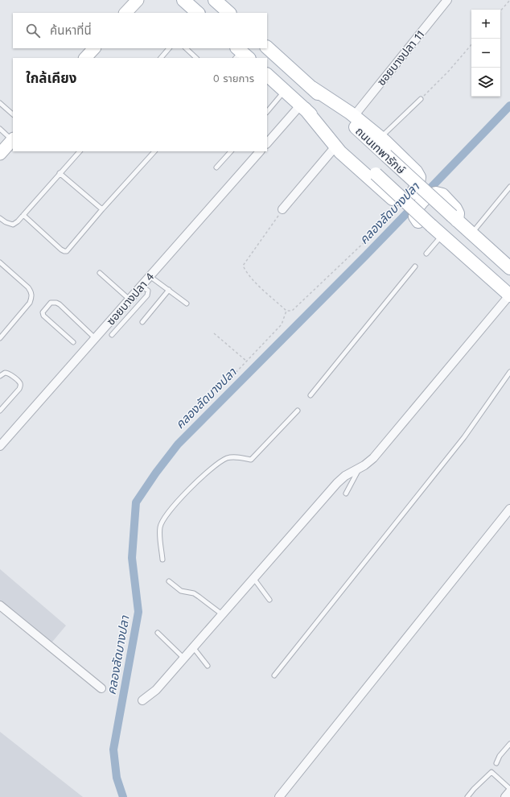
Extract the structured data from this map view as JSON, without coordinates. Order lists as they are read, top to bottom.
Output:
{
  "streets": {
    "main road": ["ถนนเทพารักษ์"],
    "street": ["ซอยบางปลา 11", "ซอยบางปลา 4"]
  },
  "water": ["คลองลัดบางปลา"],
  "page": {
    "map_buttons": ["+", "−"],
    "search": "ค้นหาที่นี่",
    "heading": ["ใกล้เคียง", "0 รายการ"]
  }
}
